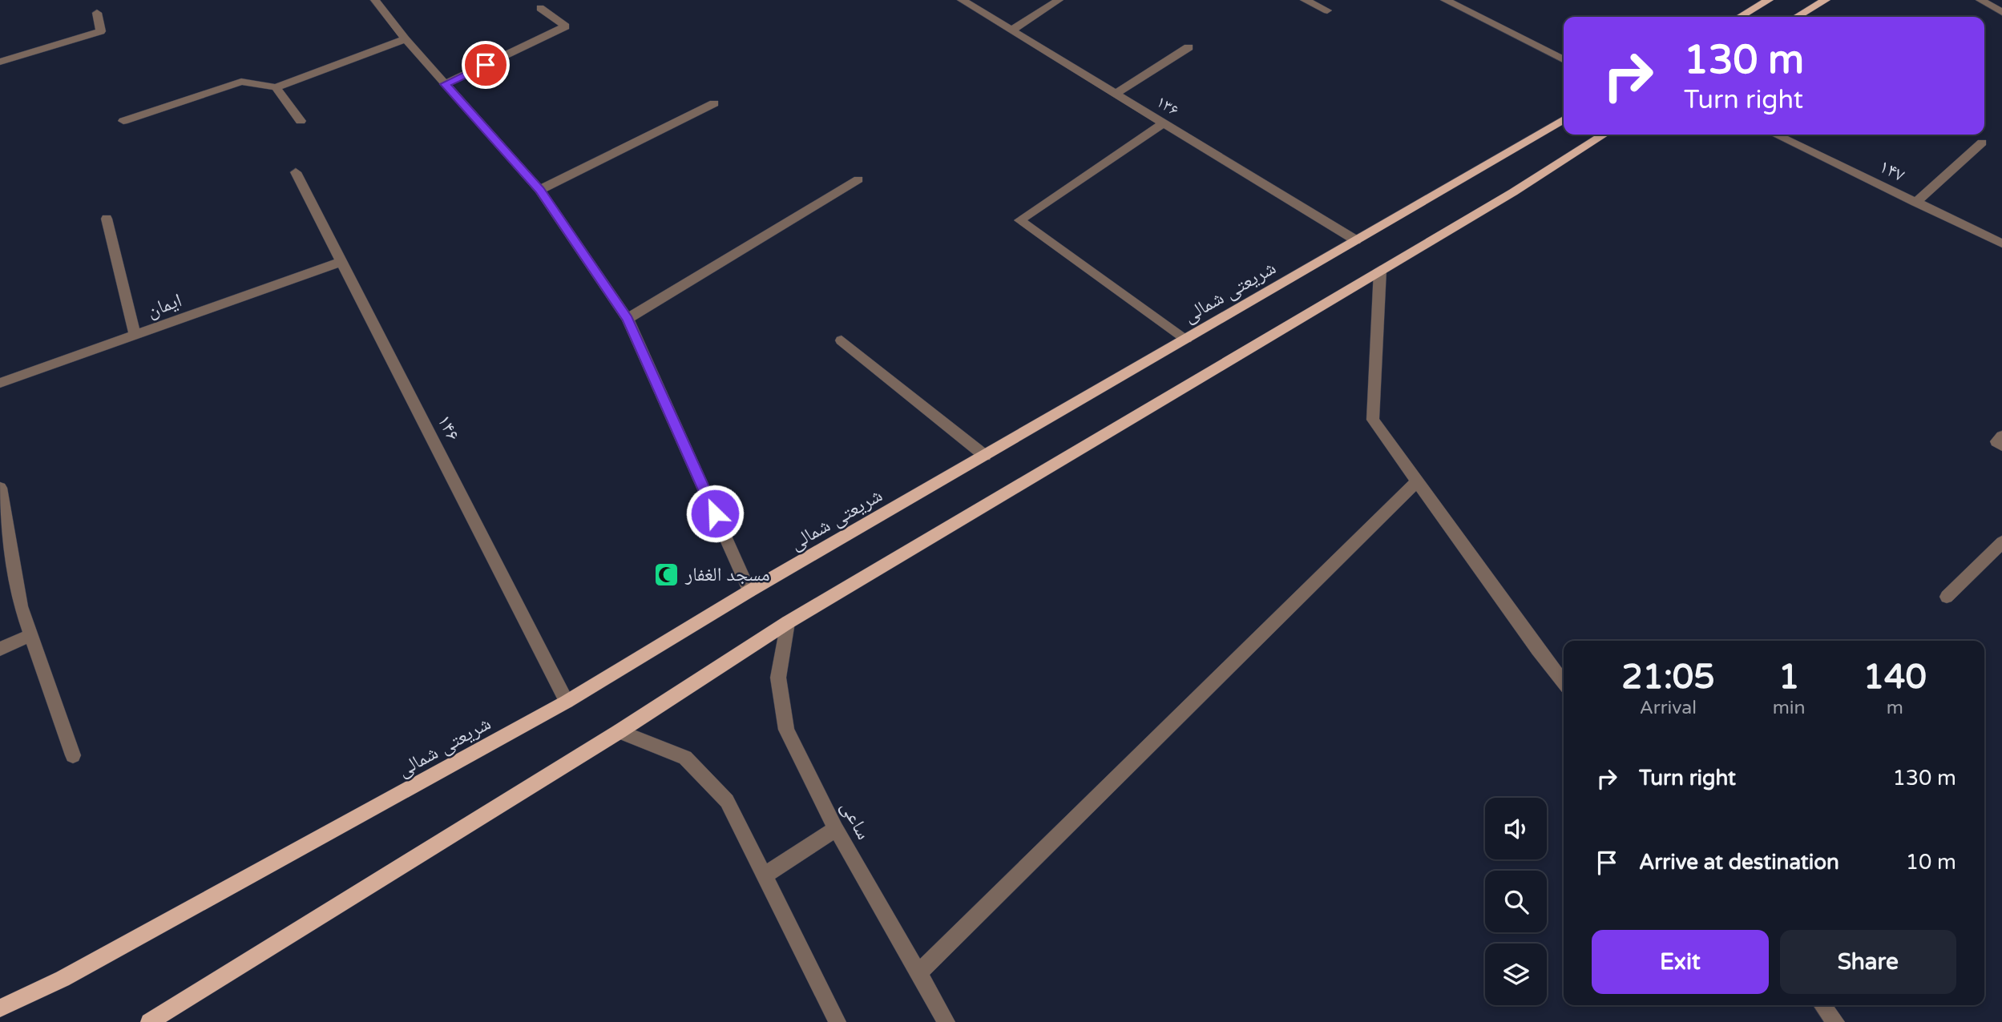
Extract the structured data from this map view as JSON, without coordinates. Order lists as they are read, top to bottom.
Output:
{
  "streets": {
    "main road": ["شریعتی شمالی"],
    "street": [
      "۱۳۶",
      "۱۴۷",
      "ایمان",
      "۱۴۶",
      "ساعی"
    ]
  },
  "crossings": [
    ["۱۳۶", "شریعتی شمالی"],
    ["شریعتی شمالی", "۱۴۶"],
    ["ایمان", "۱۴۶"]
  ],
  "places": {
    "mosque": ["مسجد الغفار"]
  },
  "page": {
    "turn": ["130 m", "Turn right"],
    "eta": [
      "21:05",
      "Arrival",
      "1",
      "min",
      "140",
      "m"
    ],
    "list": [
      {
        "name": "Turn right",
        "value": "130 m"
      },
      {
        "name": "Arrive at destination",
        "value": "10 m"
      }
    ],
    "buttons": ["Exit", "Share"]
  }
}
